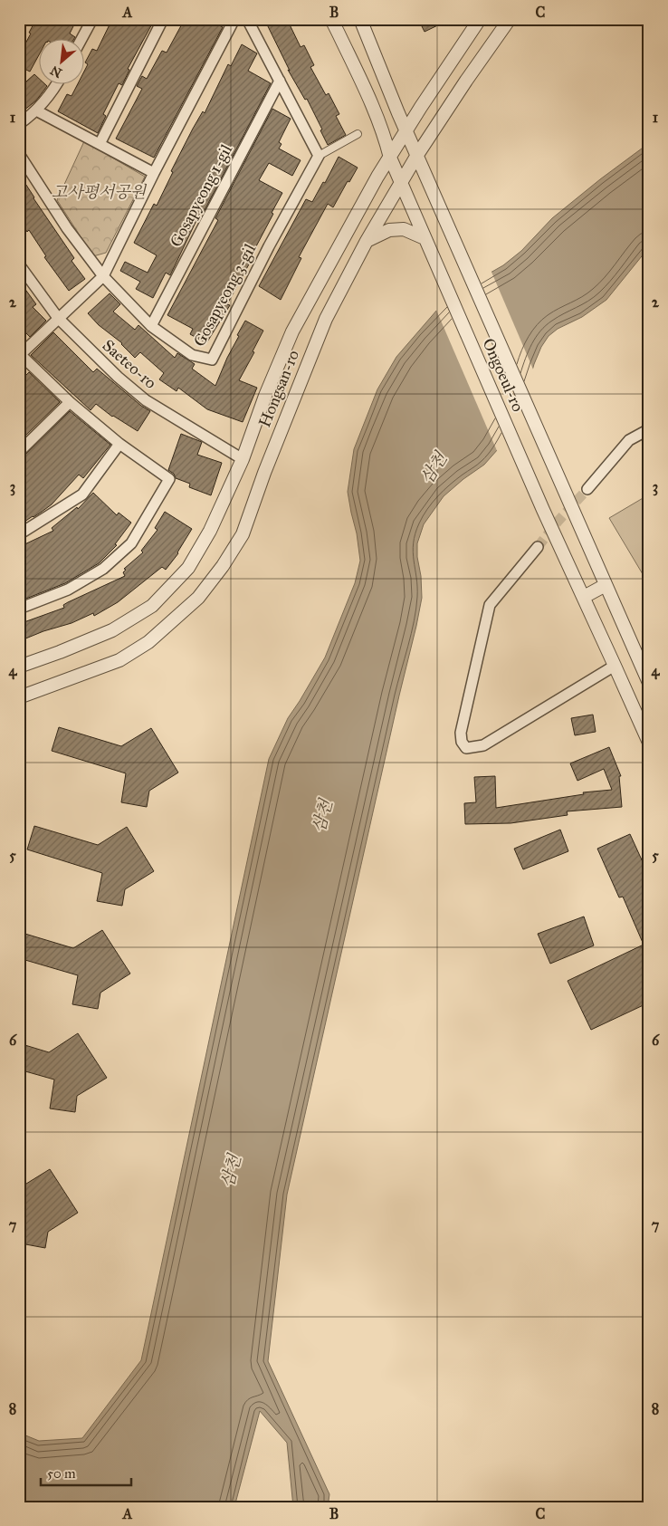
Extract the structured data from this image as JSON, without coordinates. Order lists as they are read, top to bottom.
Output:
{
  "streets": {
    "street": [
      "Gosapyeong 1-gil",
      "Gosapyeong 3-gil",
      "Saeteo-ro",
      "Ongoeul-ro",
      "Hongsan-ro"
    ]
  },
  "crossings": [
    ["Gosapyeong 1-gil", "Gosapyeong 3-gil"],
    ["Saeteo-ro", "Hongsan-ro"],
    ["Ongoeul-ro", "Hongsan-ro"]
  ],
  "water": ["삼천"],
  "parks": ["고사평서공원"],
  "scale_bar": "50 m",
  "north": "bottom left",
  "grid": {
    "columns": ["A", "B", "C"],
    "rows": [
      "1",
      "2",
      "3",
      "4",
      "5",
      "6",
      "7",
      "8"
    ]
  }
}
